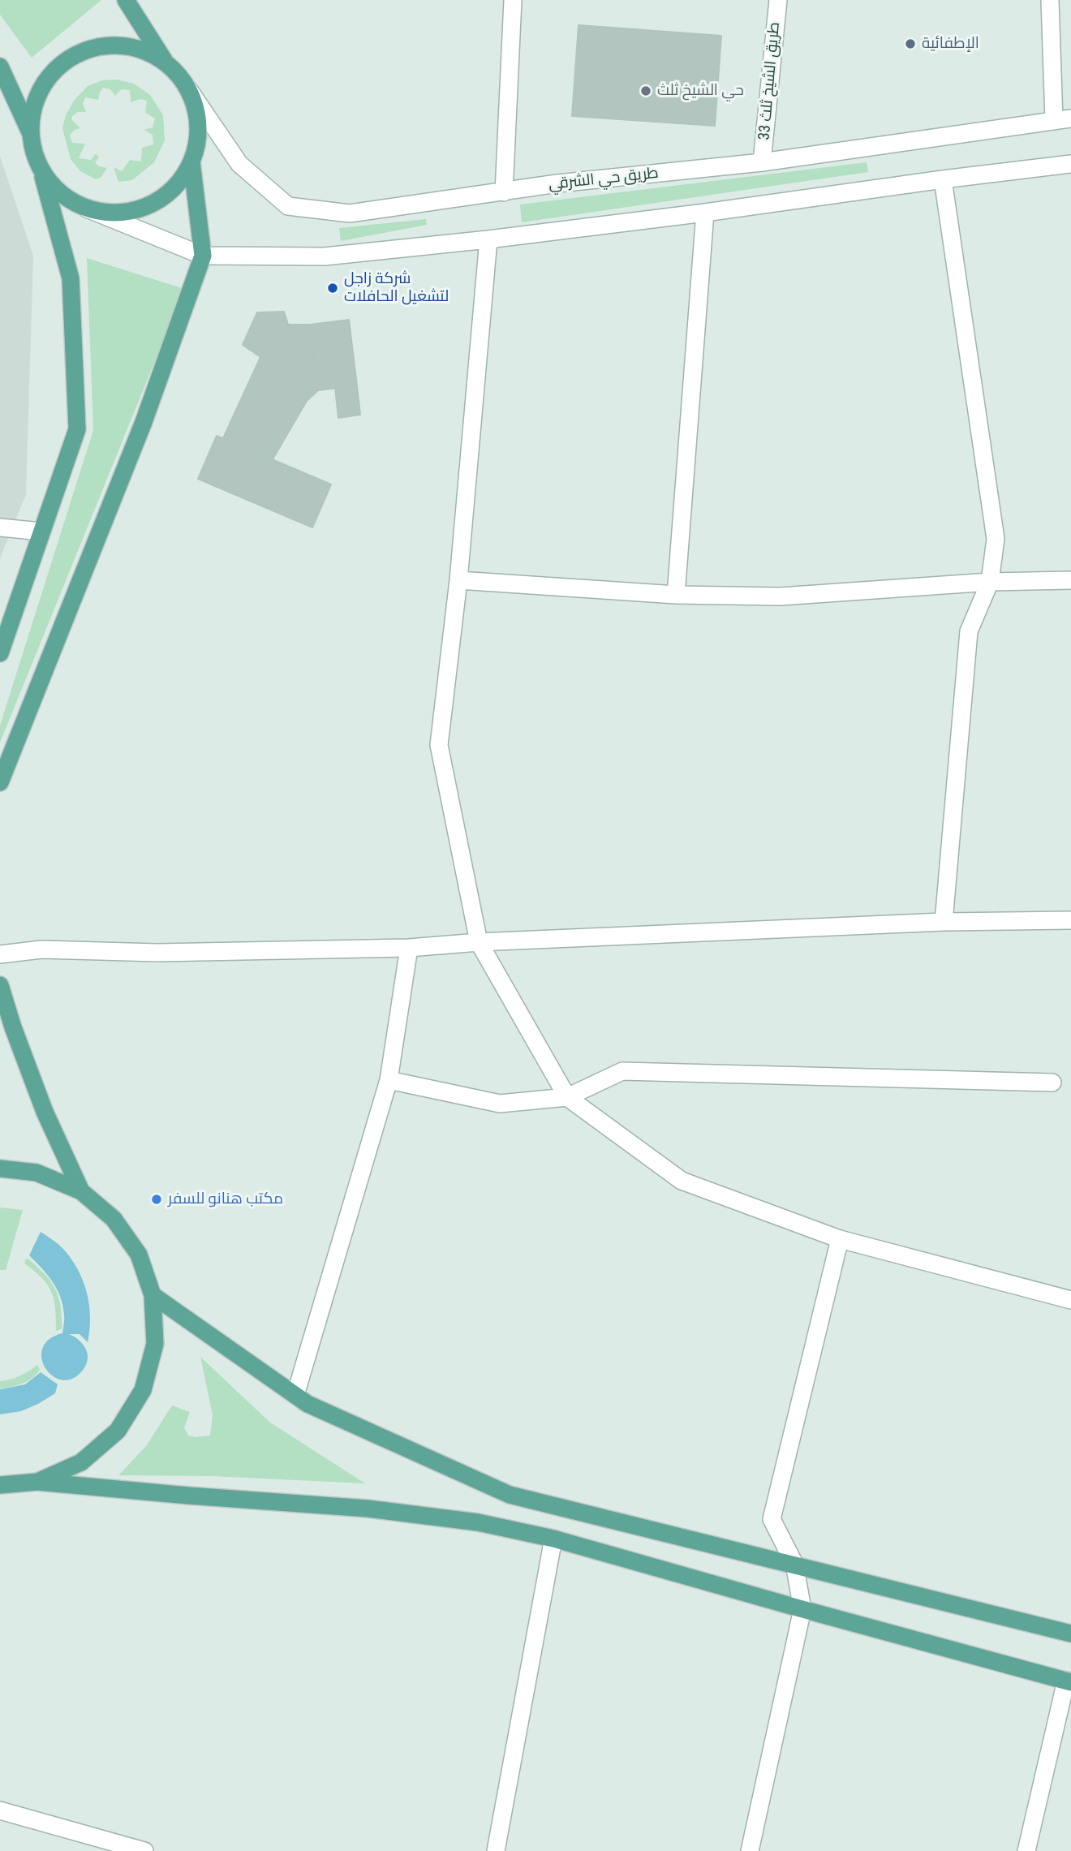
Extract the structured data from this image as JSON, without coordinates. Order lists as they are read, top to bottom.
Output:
{
  "streets": {
    "street": ["طريق الشيخ ثلث 33", "طريق حي الشرقي"]
  },
  "crossings": [
    ["طريق الشيخ ثلث 33", "طريق حي الشرقي"]
  ],
  "places": [
    "الإطفائية",
    "حي الشيخ ثلث",
    "شركة زاجل لتشغيل الحافلات",
    "مكتب هنانو للسفر"
  ]
}
